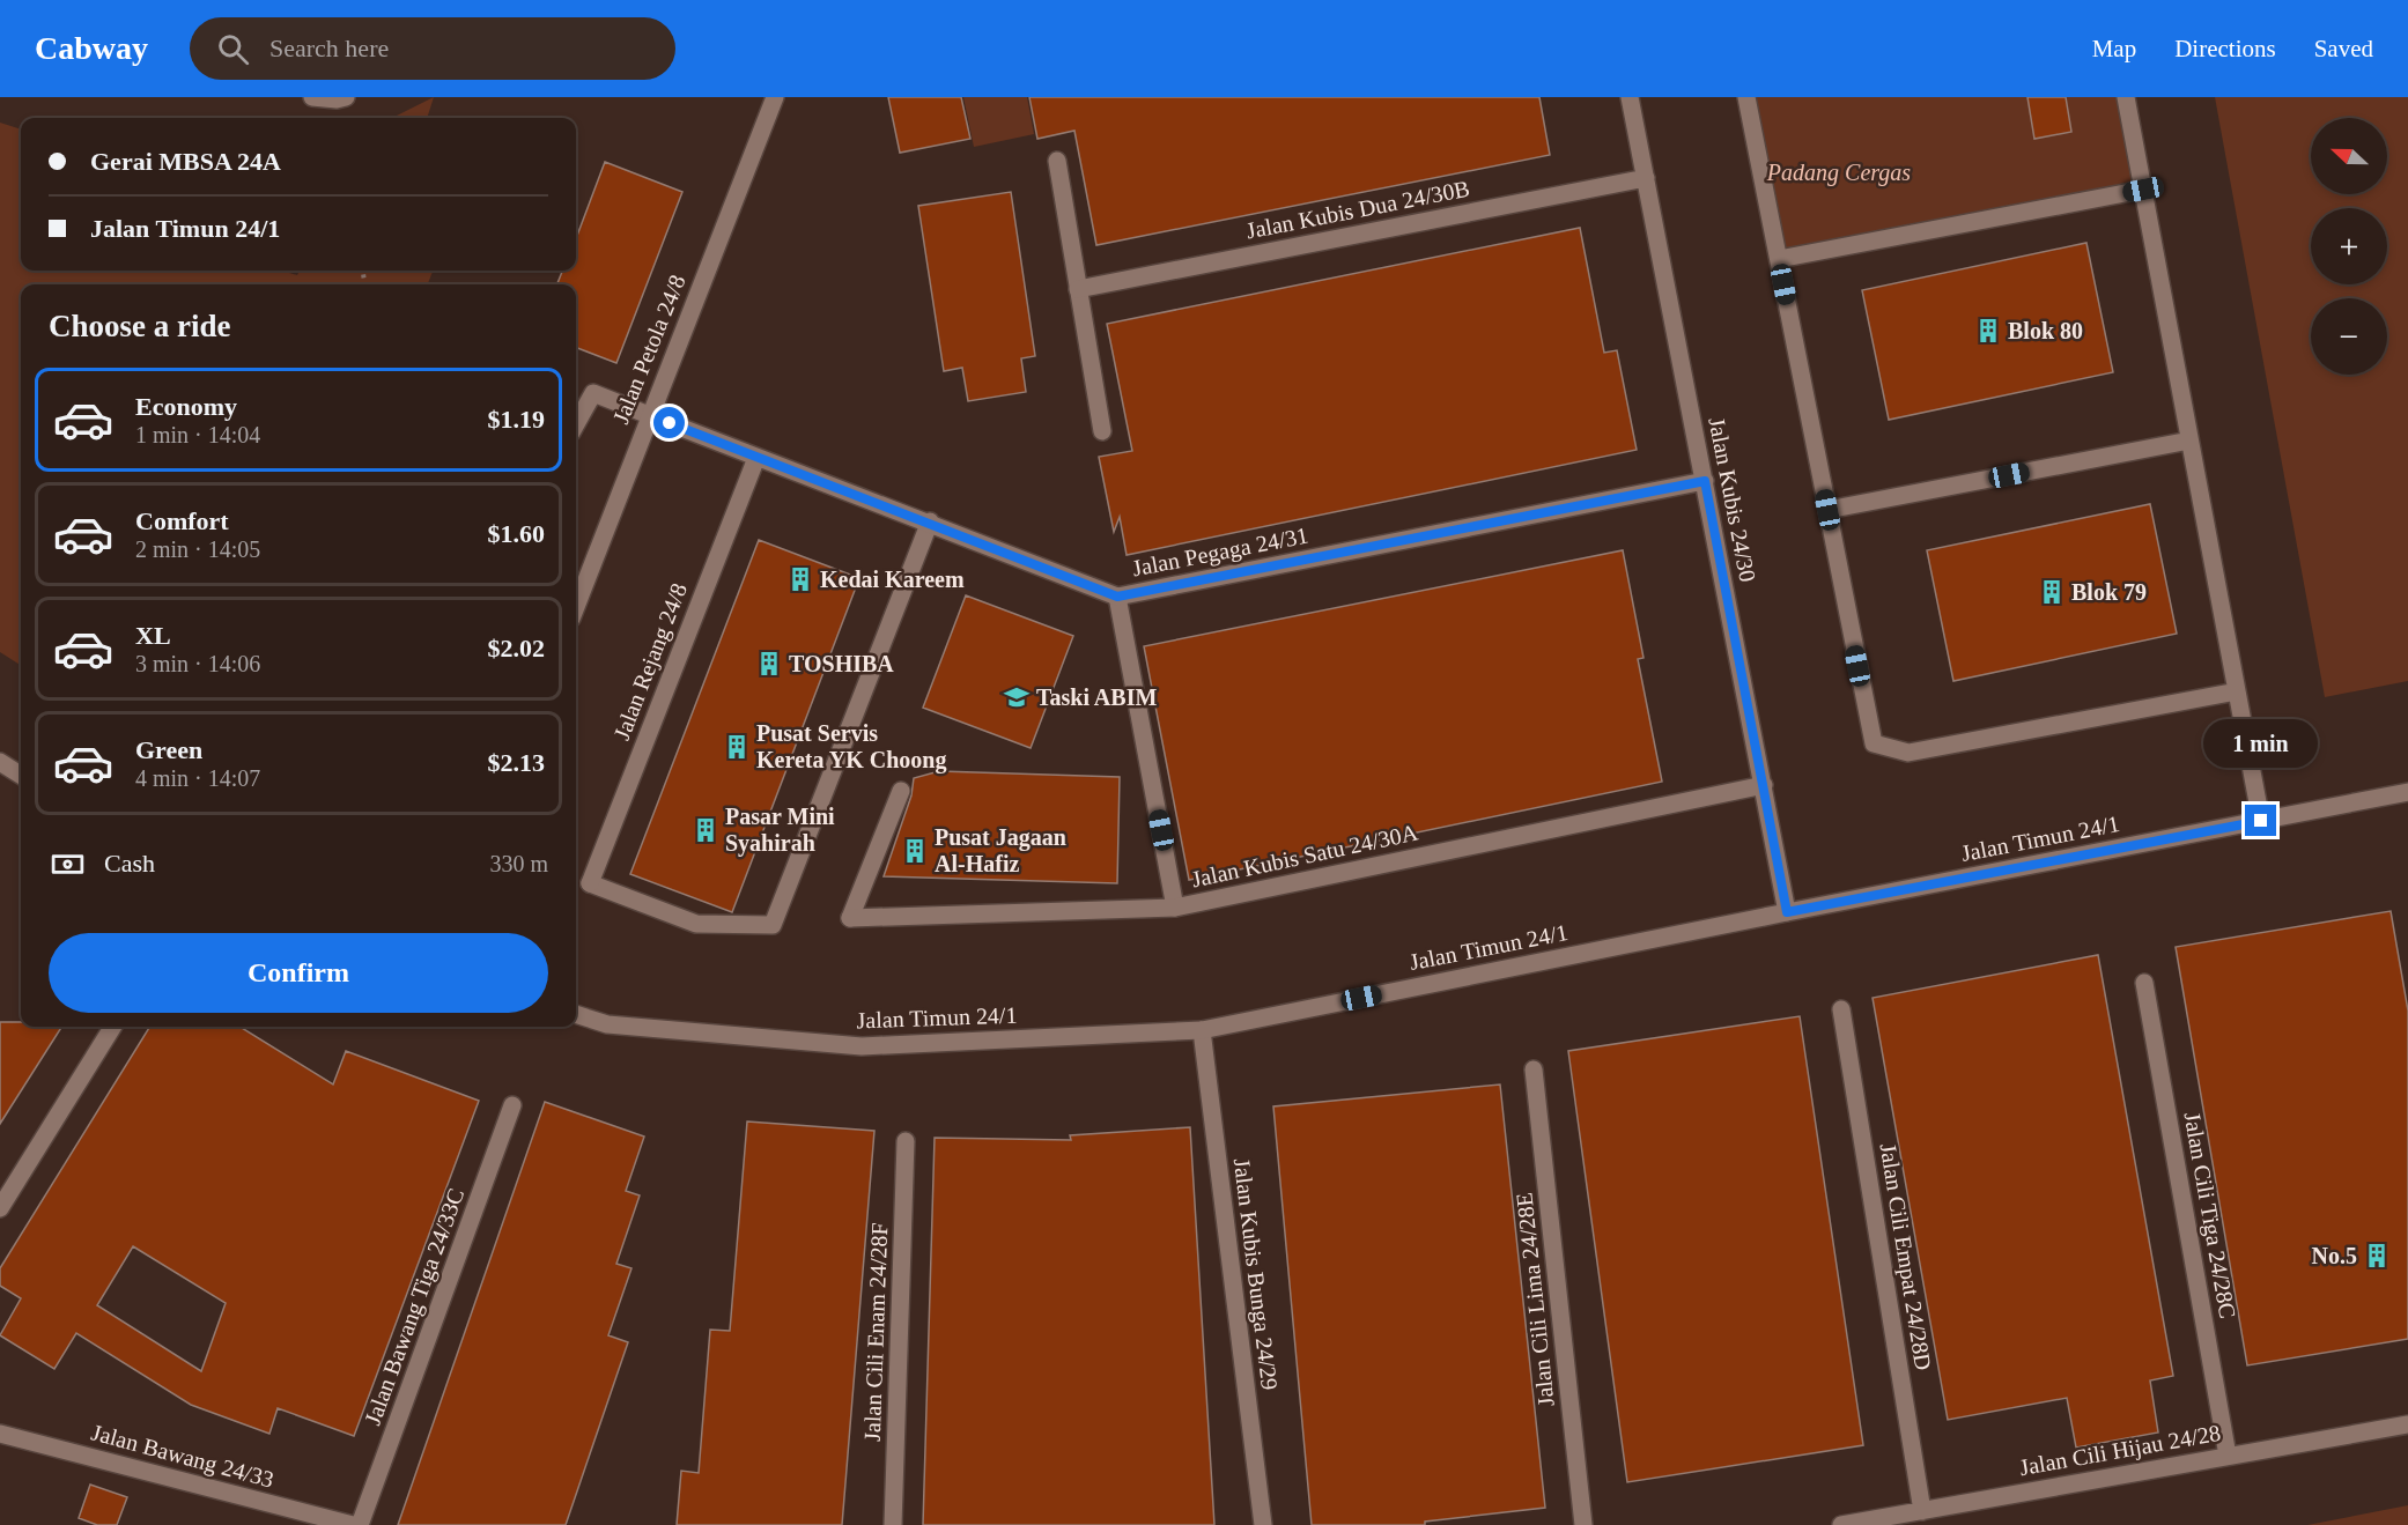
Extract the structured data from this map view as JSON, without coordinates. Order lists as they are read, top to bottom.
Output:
{
  "streets": {
    "street": [
      "Jalan Kubis Dua 24/30B",
      "Jalan Petola 24/8",
      "Jalan Kubis 24/30",
      "Jalan Pegaga 24/31",
      "Jalan Rejang 24/8",
      "Jalan Timun 24/1",
      "Jalan Kubis Satu 24/30A",
      "Jalan Cili Tiga 24/28C",
      "Jalan Cili Empat 24/28D",
      "Jalan Kubis Bunga 24/29",
      "Jalan Cili Lima 24/28E",
      "Jalan Bawang Tiga 24/33C",
      "Jalan Cili Enam 24/28F",
      "Jalan Cili Hijau 24/28",
      "Jalan Bawang 24/33"
    ]
  },
  "crossings": [
    ["Jalan Kubis Dua 24/30B", "Jalan Kubis 24/30"],
    ["Jalan Petola 24/8", "Jalan Pegaga 24/31"],
    ["Jalan Kubis 24/30", "Jalan Pegaga 24/31"],
    ["Jalan Kubis 24/30", "Jalan Timun 24/1"],
    ["Jalan Kubis 24/30", "Jalan Kubis Satu 24/30A"],
    ["Jalan Pegaga 24/31", "Jalan Rejang 24/8"],
    ["Jalan Timun 24/1", "Jalan Kubis Bunga 24/29"],
    ["Jalan Cili Tiga 24/28C", "Jalan Cili Hijau 24/28"],
    ["Jalan Cili Empat 24/28D", "Jalan Cili Hijau 24/28"]
  ],
  "parks": ["Padang Cergas"],
  "places": {
    "building": [
      "Blok 80",
      "Kedai Kareem",
      "Blok 79",
      "TOSHIBA",
      "Pusat Servis Kereta YK Choong",
      "Pasar Mini Syahirah",
      "Pusat Jagaan Al-Hafiz",
      "No.5"
    ],
    "school or university": ["Taski ABIM"]
  },
  "north": "left",
  "page": {
    "header": "Cabway",
    "search": "Search here",
    "nav": ["Map", "Directions", "Saved"],
    "map_buttons": ["+", "−"],
    "banner": ["Gerai MBSA 24A", "Jalan Timun 24/1"],
    "heading": "Choose a ride",
    "list": [
      {
        "name": "Economy",
        "note": "1 min · 14:04",
        "value": "$1.19"
      },
      {
        "name": "Comfort",
        "note": "2 min · 14:05",
        "value": "$1.60"
      },
      {
        "name": "XL",
        "note": "3 min · 14:06",
        "value": "$2.02"
      },
      {
        "name": "Green",
        "note": "4 min · 14:07",
        "value": "$2.13"
      }
    ],
    "bubble": "1 min",
    "pay": ["Cash", "330 m"],
    "buttons": "Confirm"
  }
}
